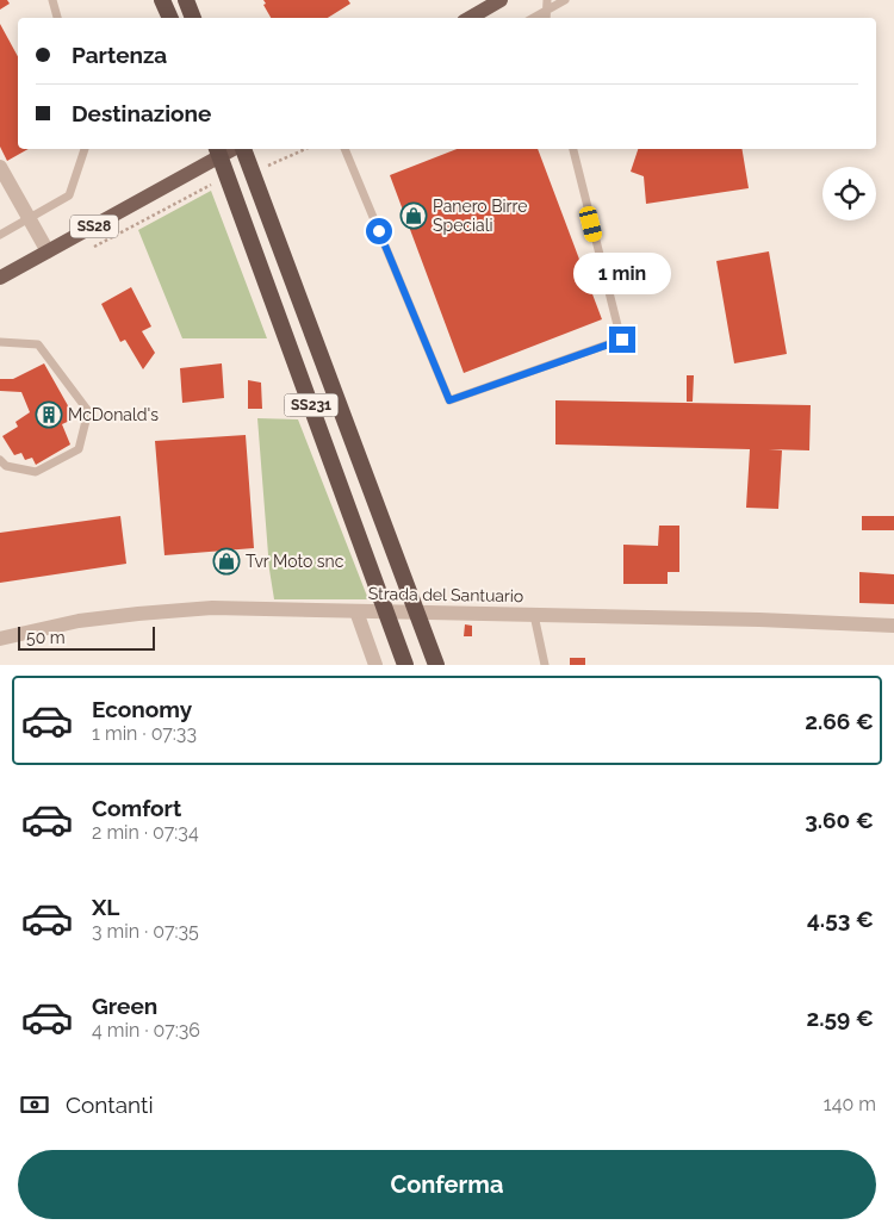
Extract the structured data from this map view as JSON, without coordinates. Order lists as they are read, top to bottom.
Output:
{
  "streets": {
    "highway": ["SS231"],
    "main road": ["SS28"],
    "street": ["Strada del Santuario"]
  },
  "places": {
    "shop": ["Panero Birre Speciali", "Tvr Moto snc"],
    "building": ["McDonald's"]
  },
  "scale_bar": "50 m",
  "page": {
    "banner": ["Partenza", "Destinazione"],
    "bubble": "1 min",
    "scale": "50 m",
    "list": [
      {
        "name": "Economy",
        "note": "1 min · 07:33",
        "value": "2.66 €"
      },
      {
        "name": "Comfort",
        "note": "2 min · 07:34",
        "value": "3.60 €"
      },
      {
        "name": "XL",
        "note": "3 min · 07:35",
        "value": "4.53 €"
      },
      {
        "name": "Green",
        "note": "4 min · 07:36",
        "value": "2.59 €"
      }
    ],
    "pay": ["Contanti", "140 m"],
    "buttons": "Conferma"
  }
}
